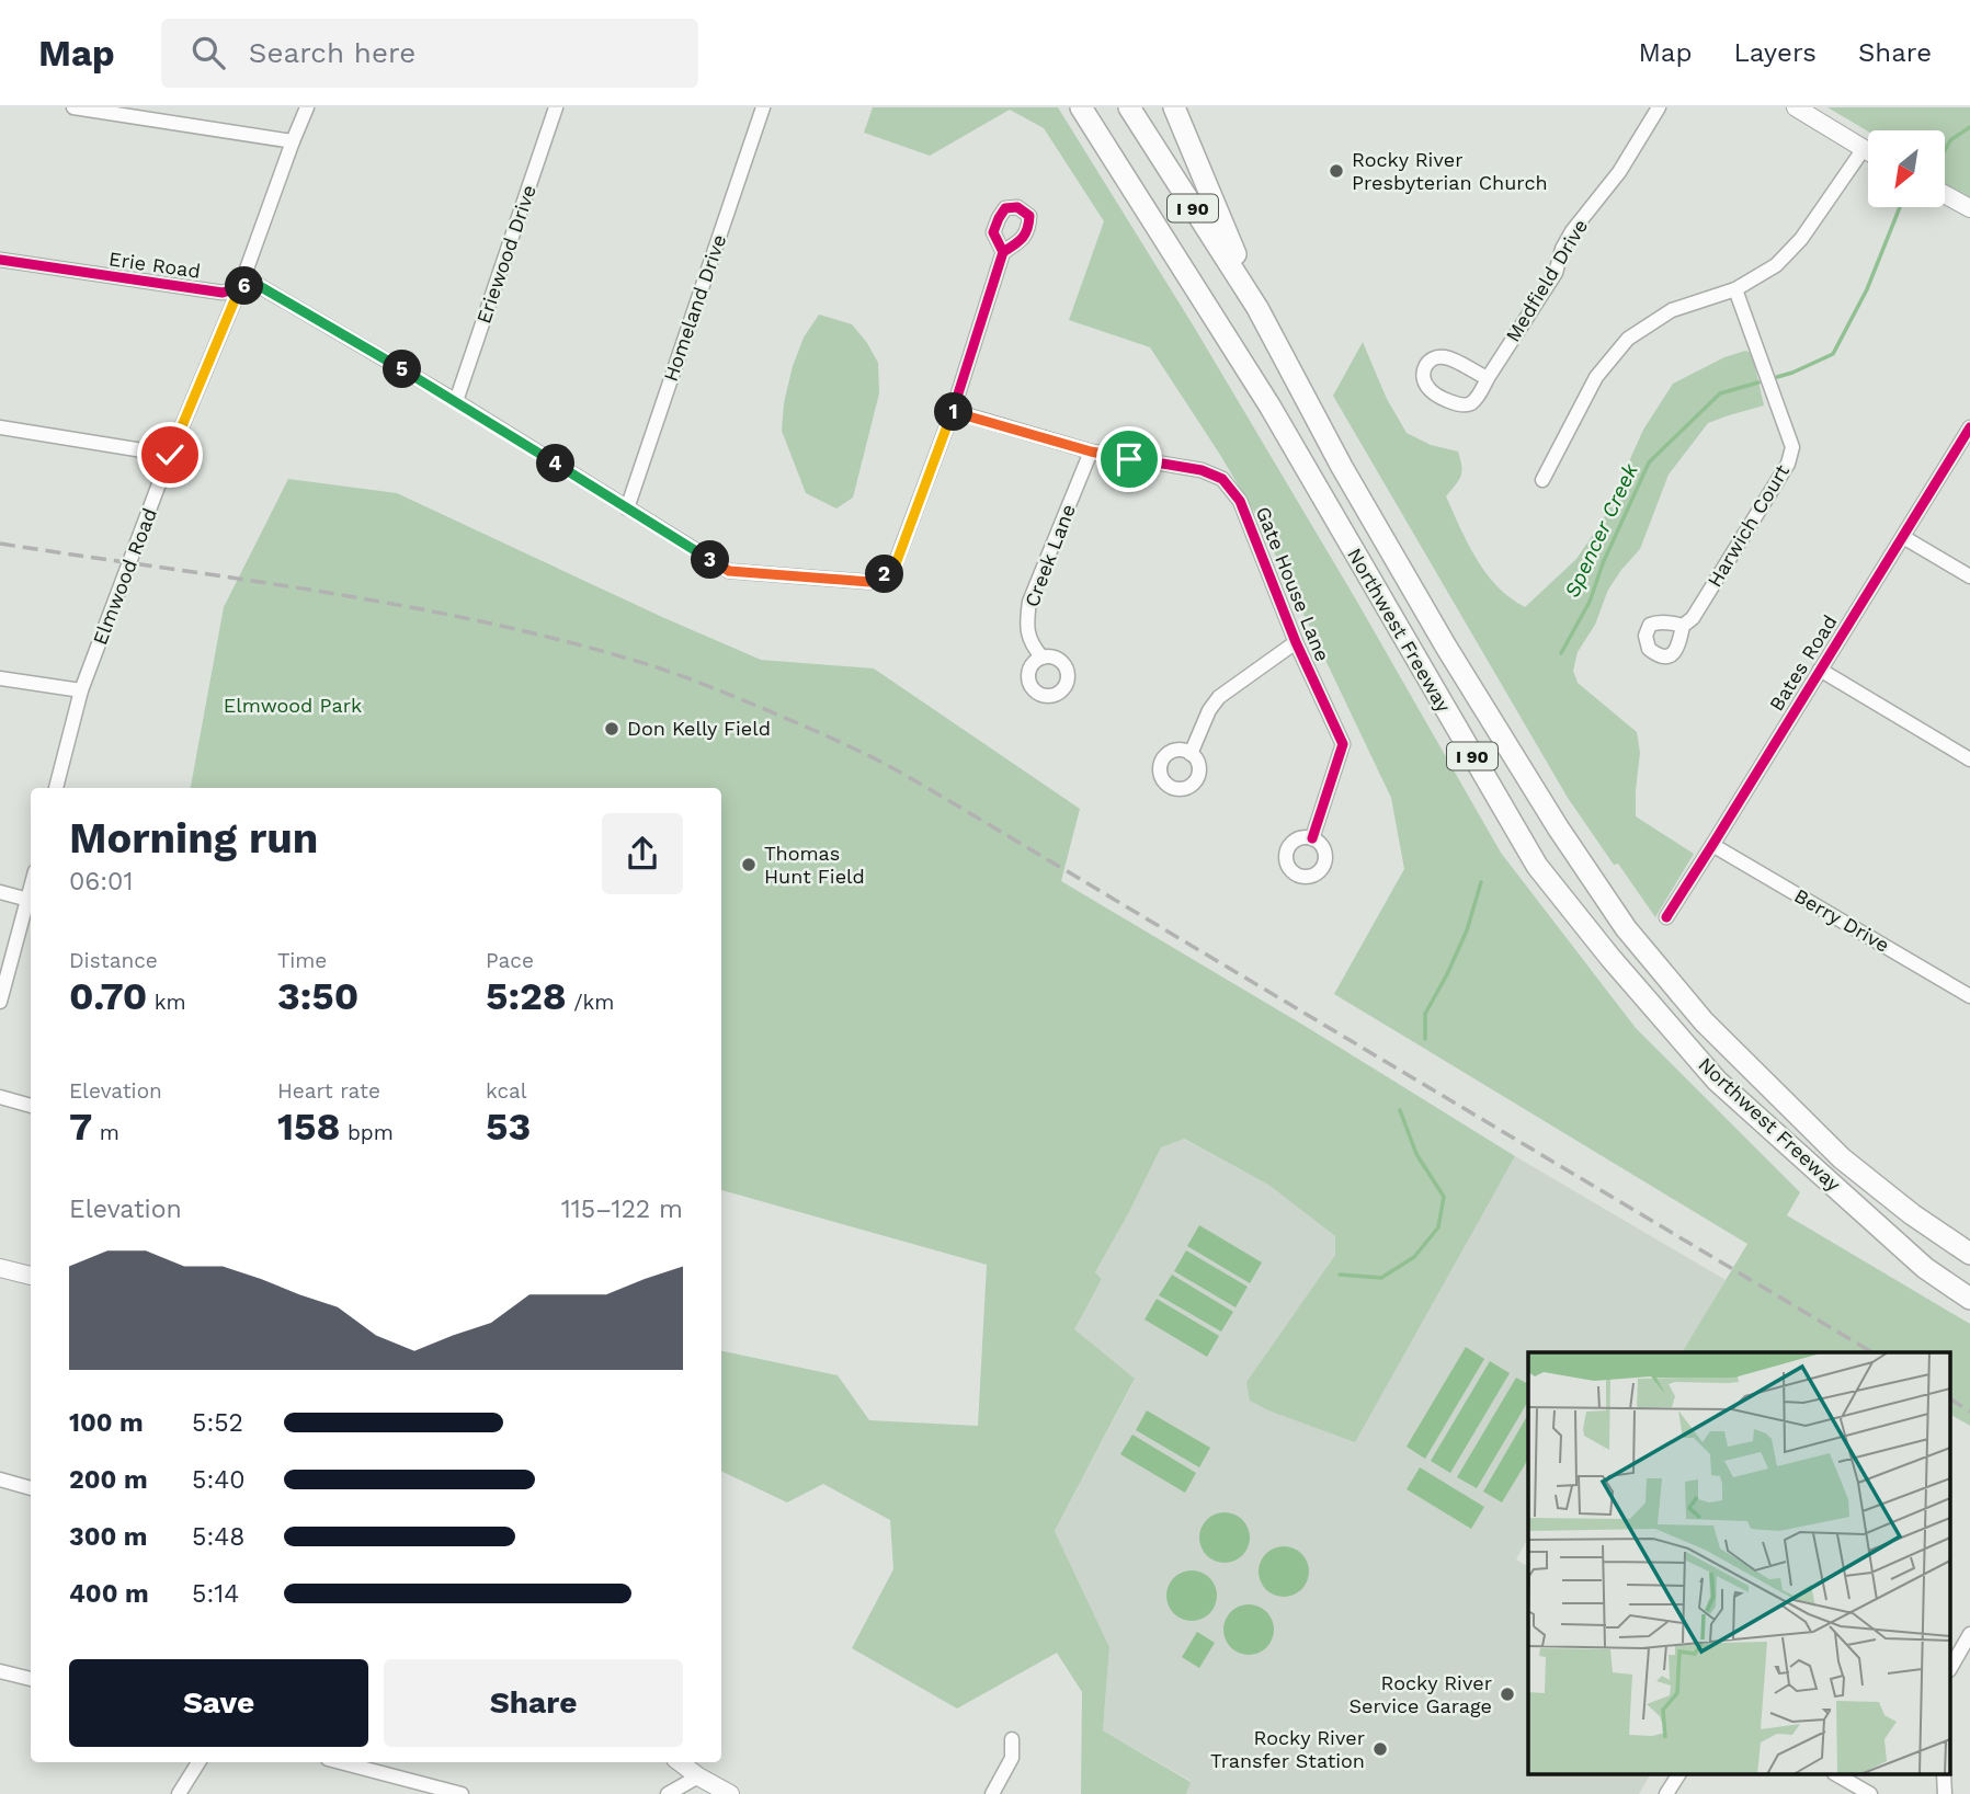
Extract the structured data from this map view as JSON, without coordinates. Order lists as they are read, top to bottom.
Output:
{
  "streets": {
    "highway": ["I 90", "Northwest Freeway"],
    "street": [
      "Eriewood Drive",
      "Erie Road",
      "Medfield Drive",
      "Homeland Drive",
      "Harwich Court",
      "Creek Lane",
      "Elmwood Road",
      "Gate House Lane",
      "Bates Road",
      "Berry Drive"
    ]
  },
  "crossings": [
    ["Eriewood Drive", "Erie Road"],
    ["Erie Road", "Homeland Drive"],
    ["Erie Road", "Elmwood Road"],
    ["Erie Road", "Gate House Lane"],
    ["Creek Lane", "Gate House Lane"],
    ["Bates Road", "Berry Drive"]
  ],
  "water": ["Spencer Creek"],
  "parks": ["Elmwood Park"],
  "places": [
    "Rocky River Presbyterian Church",
    "Don Kelly Field",
    "Thomas Hunt Field",
    "Rocky River Service Garage",
    "Rocky River Transfer Station"
  ],
  "north": "bottom left",
  "page": {
    "header": "Map",
    "search": "Search here",
    "nav": ["Map", "Layers", "Share"],
    "pins": [
      "6",
      "5",
      "1",
      "4",
      "3",
      "2"
    ],
    "heading": ["Morning run", "06:01"],
    "stats": [
      ["Distance", "0.70 km"],
      ["Time", "3:50"],
      ["Pace", "5:28 /km"],
      ["Elevation", "7 m"],
      ["Heart rate", "158 bpm"],
      ["kcal", "53"]
    ],
    "chart": ["Elevation", "115–122 m"],
    "list": [
      {
        "name": "100 m",
        "note": "5:52"
      },
      {
        "name": "200 m",
        "note": "5:40"
      },
      {
        "name": "300 m",
        "note": "5:48"
      },
      {
        "name": "400 m",
        "note": "5:14"
      }
    ],
    "buttons": ["Save", "Share"]
  }
}
